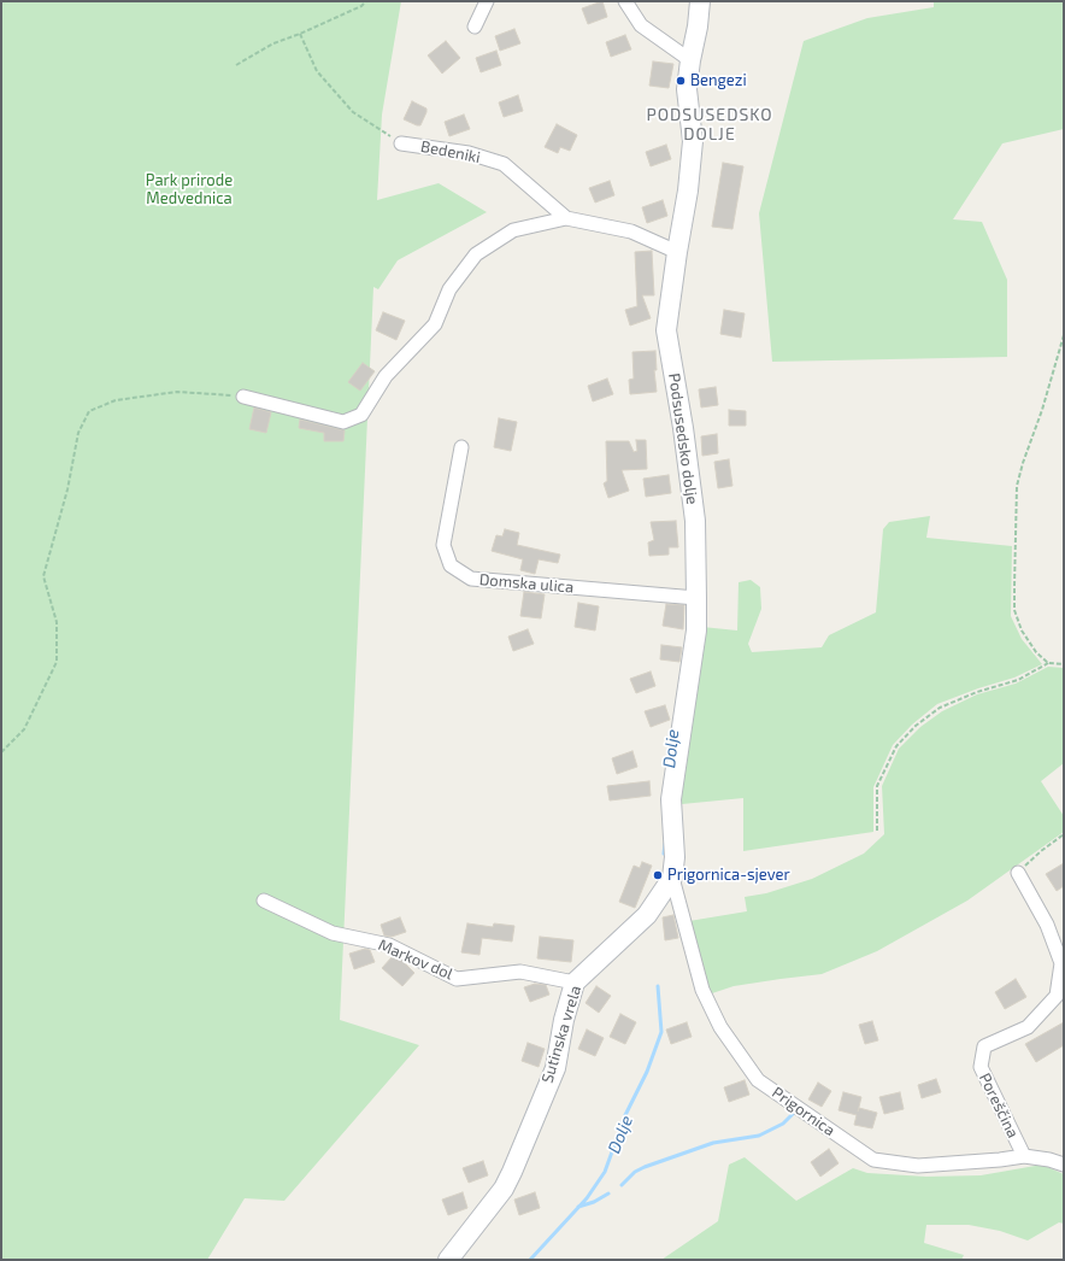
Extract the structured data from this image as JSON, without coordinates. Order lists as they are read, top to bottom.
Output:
{
  "streets": {
    "street": [
      "Bedeniki",
      "Podsusedsko dolje",
      "Domska ulica",
      "Markov dol",
      "Sutinska vrela",
      "Poreščina",
      "Prigornica"
    ]
  },
  "crossings": [
    ["Podsusedsko dolje", "Domska ulica"],
    ["Podsusedsko dolje", "Sutinska vrela"],
    ["Podsusedsko dolje", "Prigornica"],
    ["Markov dol", "Sutinska vrela"],
    ["Sutinska vrela", "Prigornica"],
    ["Poreščina", "Prigornica"]
  ],
  "districts": ["PODSUSEDSKO DOLJE"],
  "water": ["Dolje"],
  "parks": ["Park prirode Medvednica"],
  "places": ["Bengezi", "Prigornica-sjever"]
}
